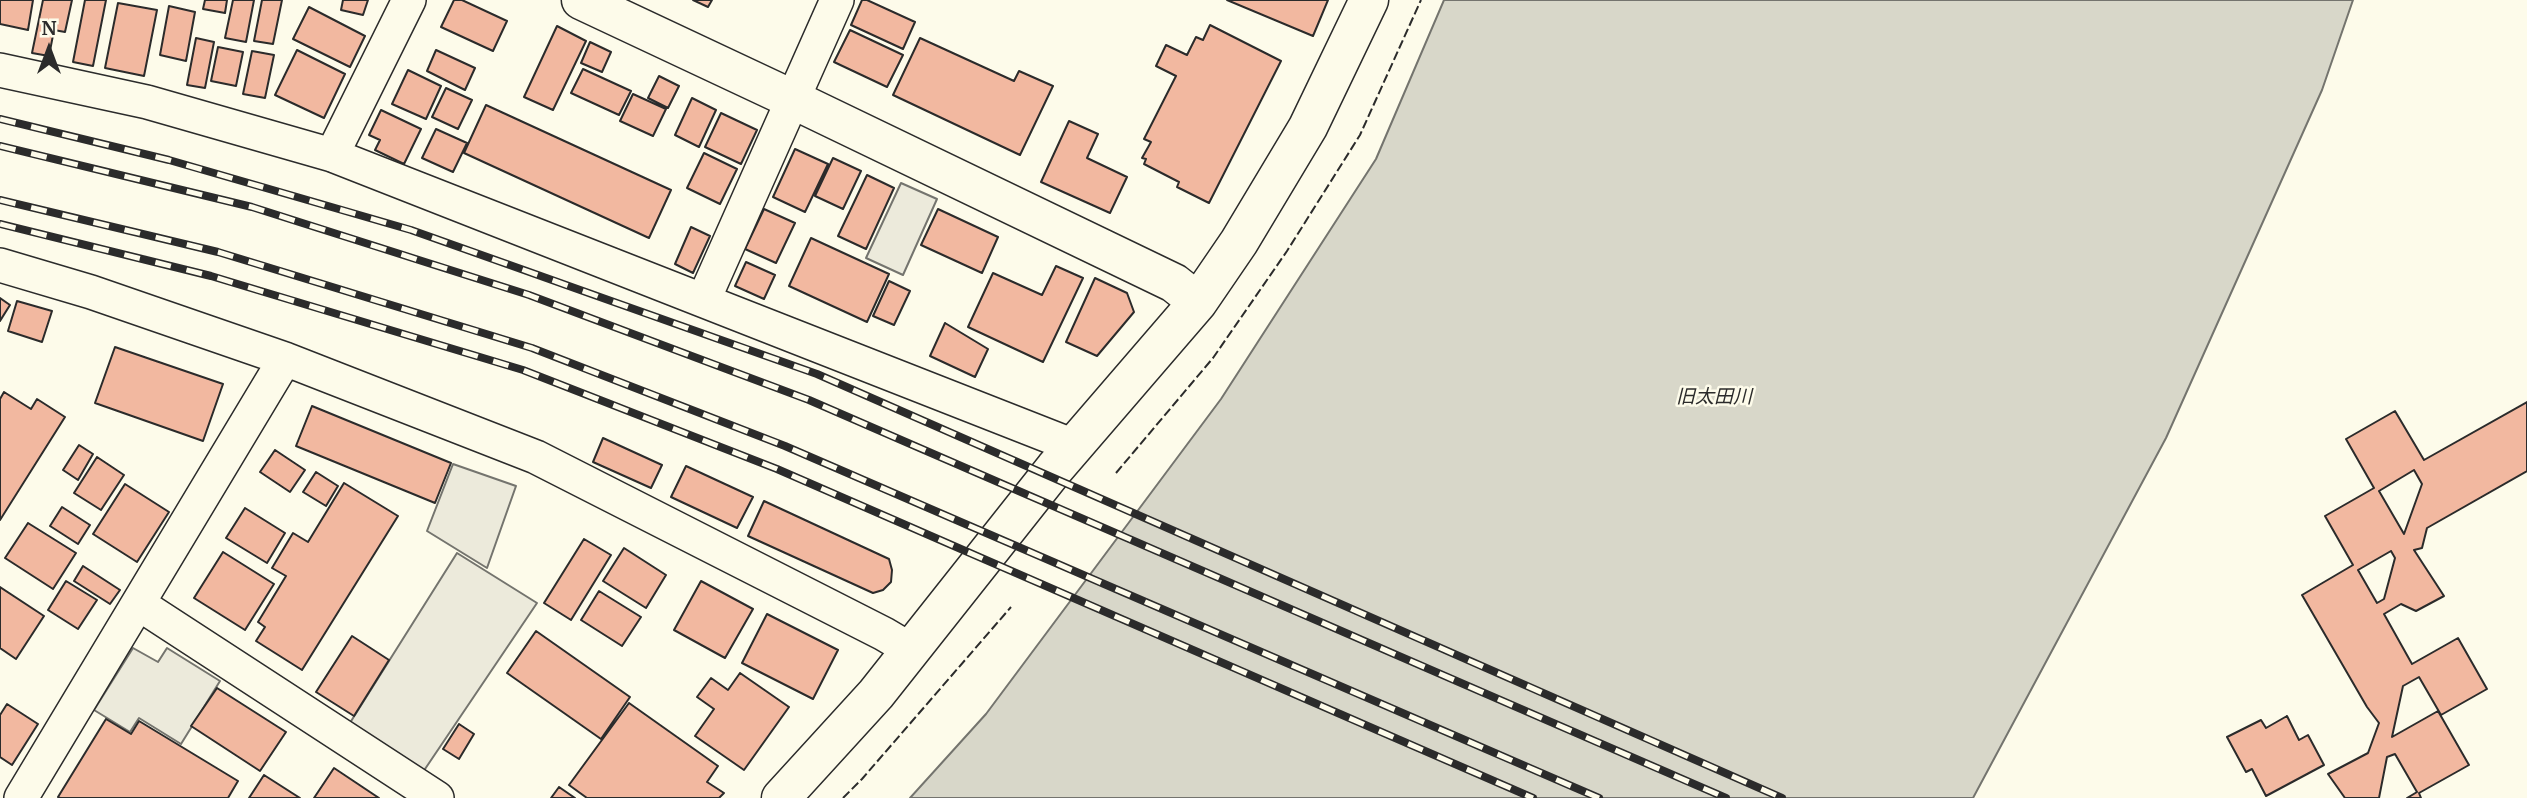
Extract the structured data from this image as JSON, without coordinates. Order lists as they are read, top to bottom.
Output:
{
  "water": ["旧太田川"],
  "north": "top"
}
